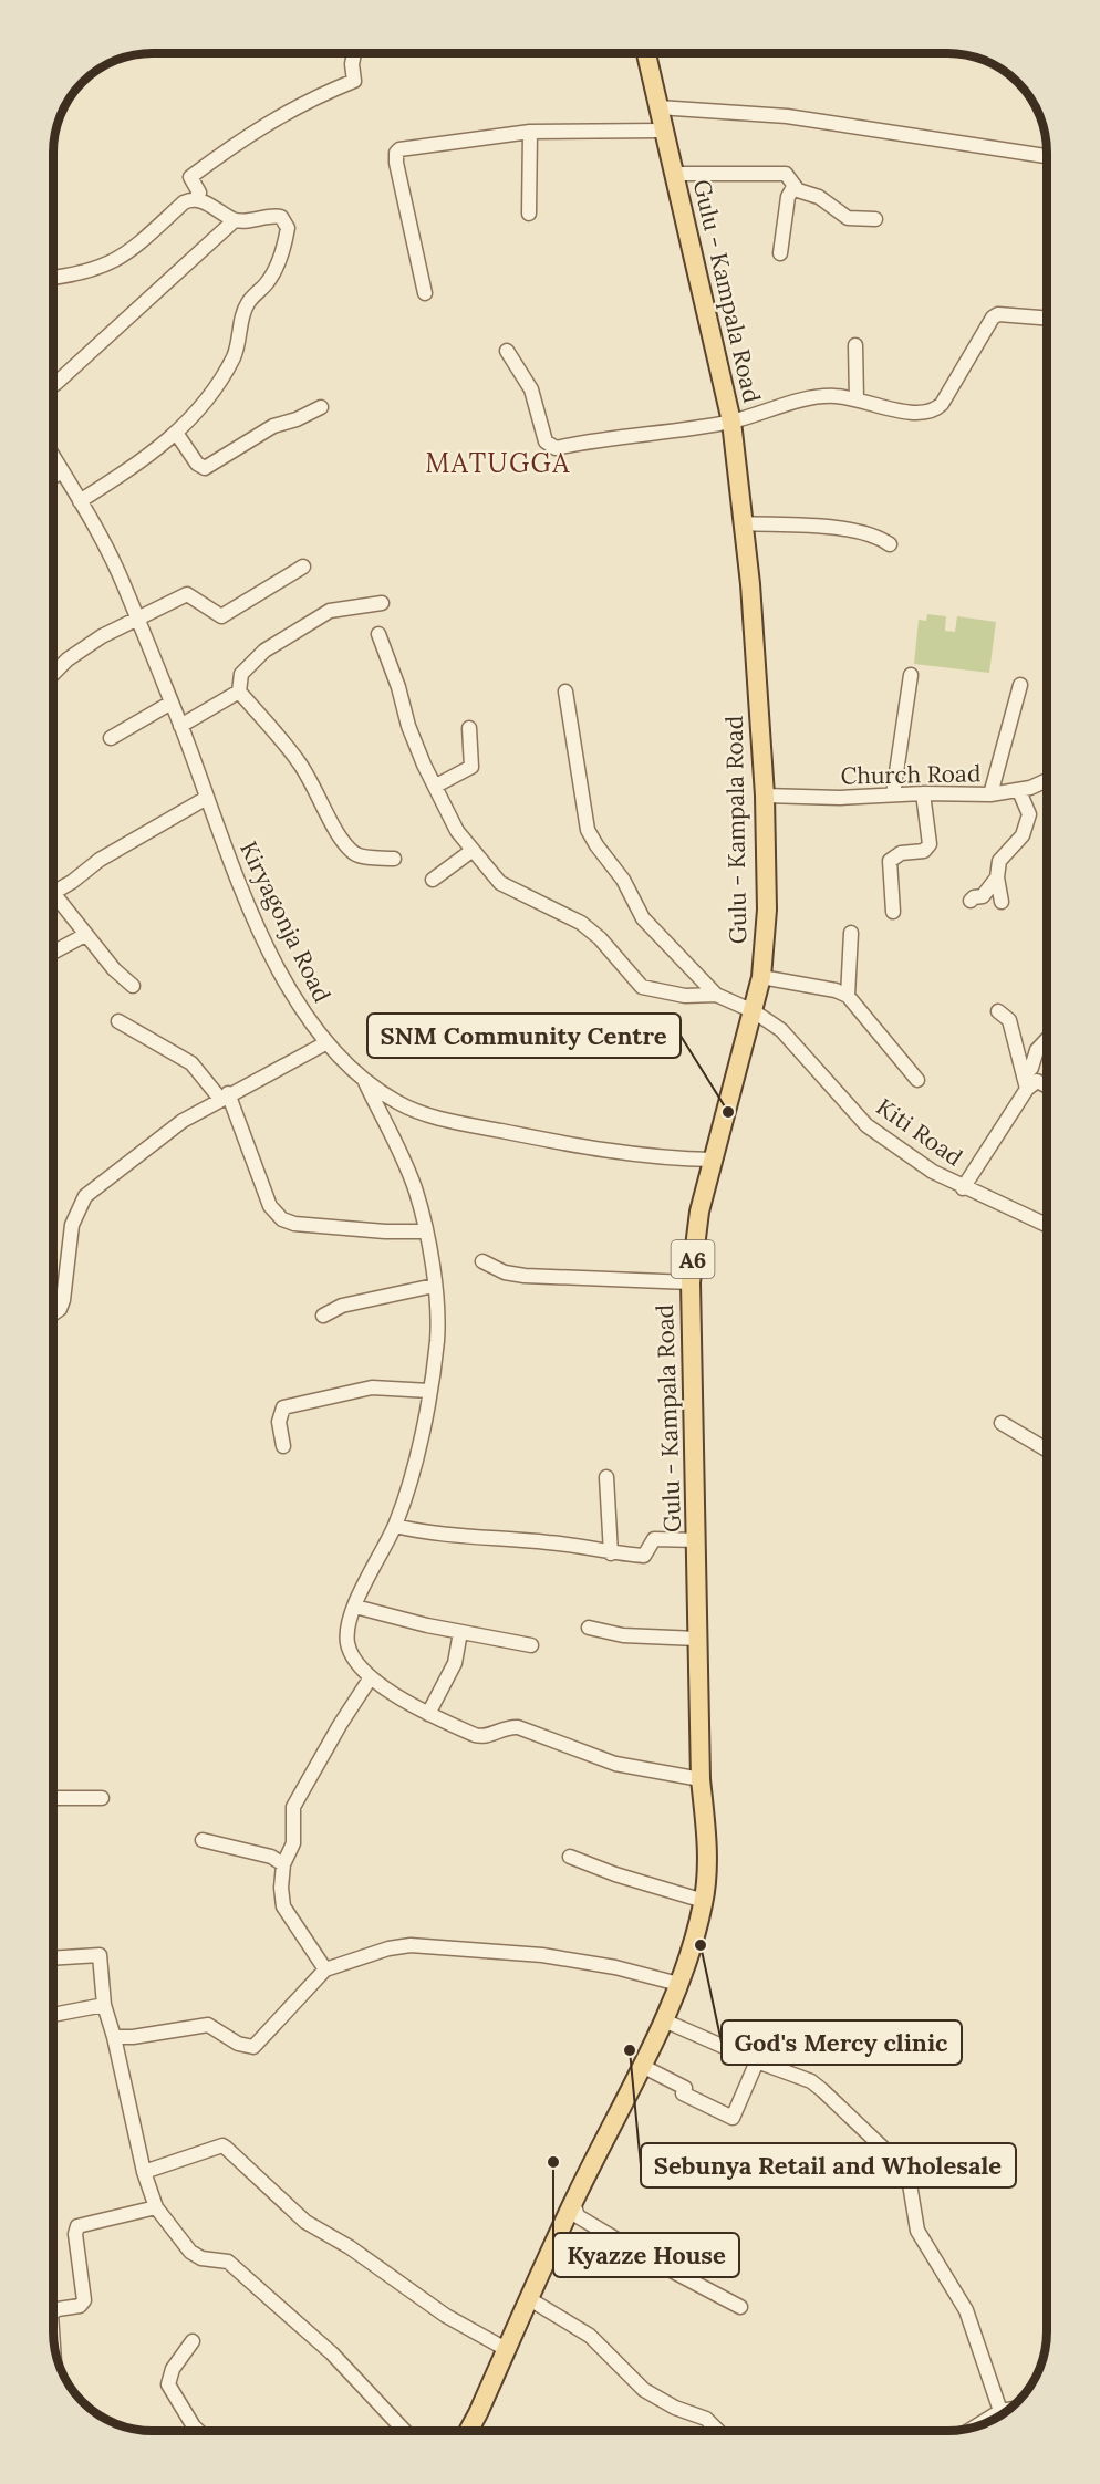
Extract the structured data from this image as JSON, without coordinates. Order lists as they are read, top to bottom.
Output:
{
  "streets": {
    "main road": ["Gulu - Kampala Road", "A6"],
    "street": ["Church Road", "Kiryagonja Road", "Kiti Road"]
  },
  "crossings": [
    ["Gulu - Kampala Road", "Church Road"],
    ["Gulu - Kampala Road", "Kiryagonja Road"],
    ["Gulu - Kampala Road", "Kiti Road"]
  ],
  "districts": ["MATUGGA"],
  "places": [
    "SNM Community Centre",
    "God's Mercy clinic",
    "Sebunya Retail and Wholesale",
    "Kyazze House"
  ]
}
